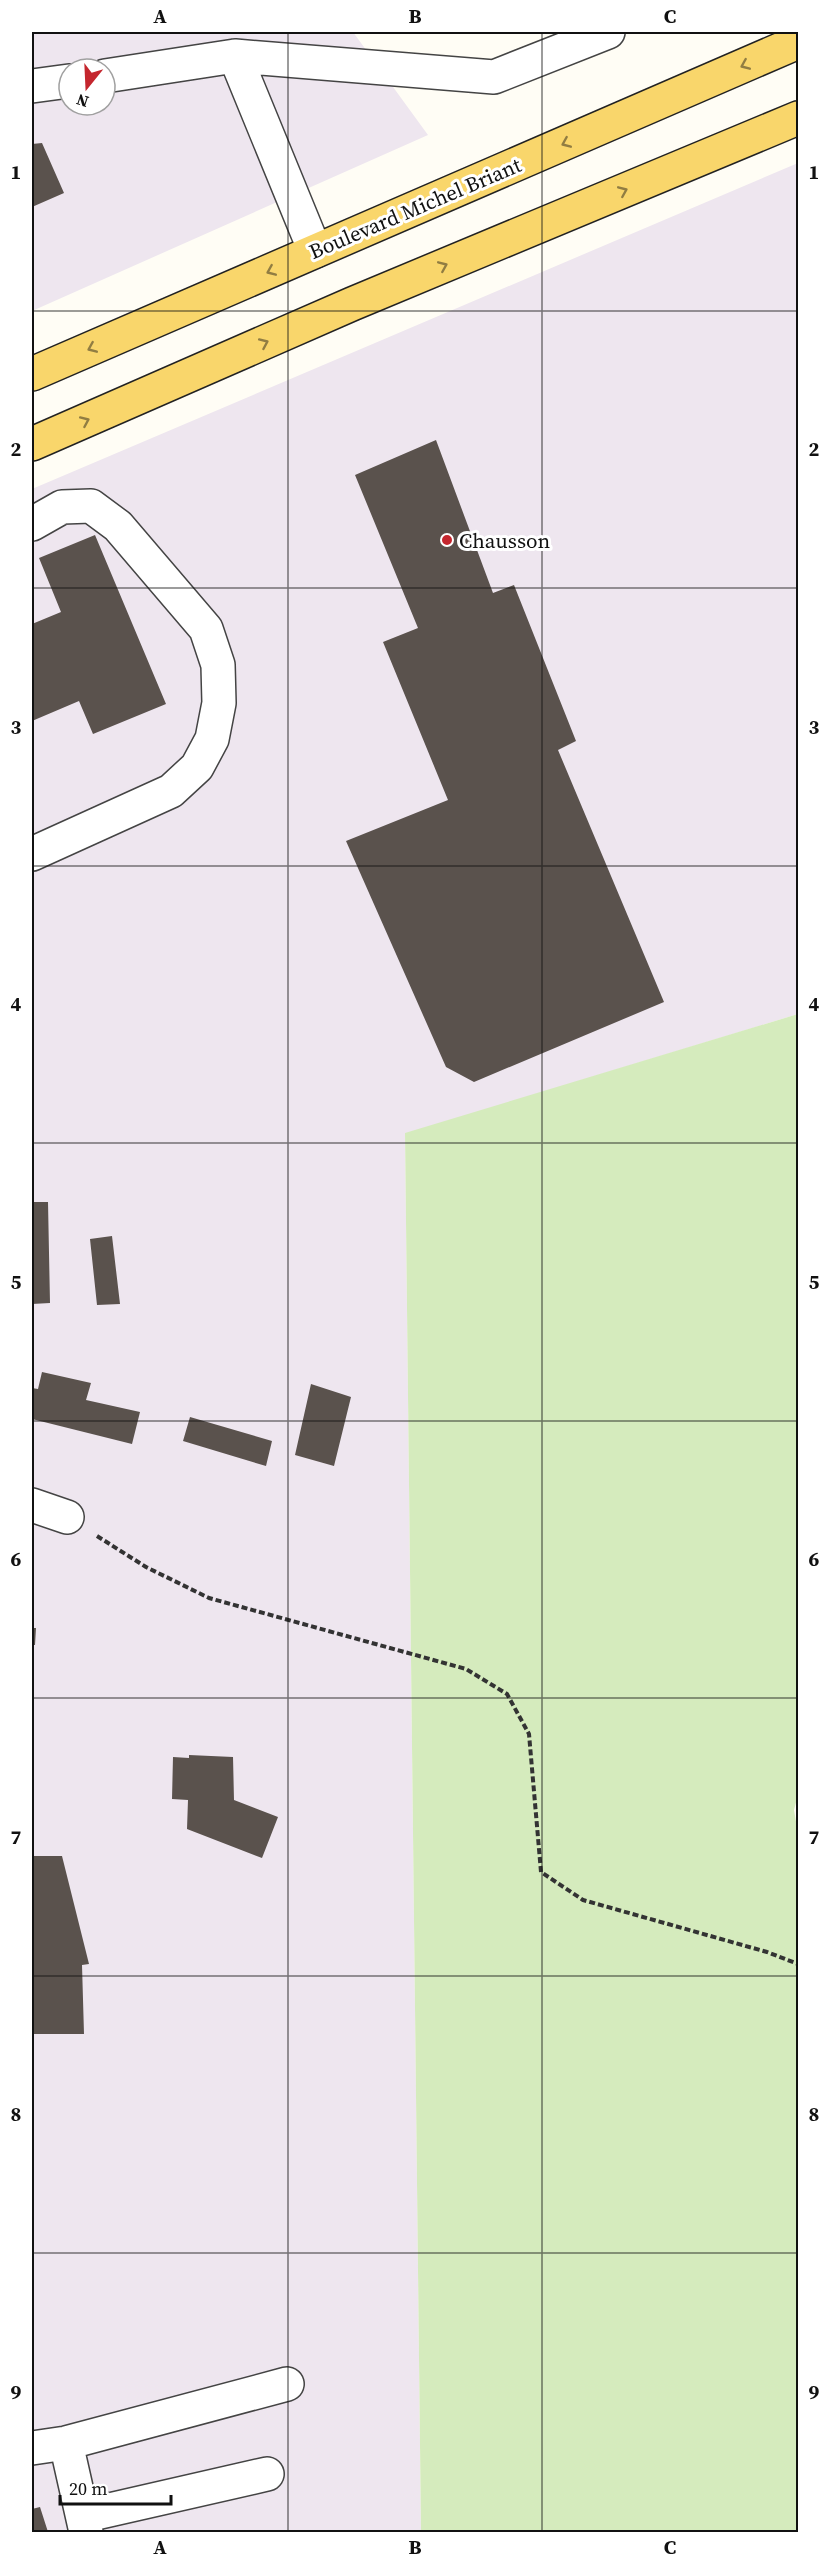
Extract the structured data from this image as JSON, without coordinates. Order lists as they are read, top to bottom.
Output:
{
  "streets": {
    "main road": ["Boulevard Michel Briant"]
  },
  "places": ["Chausson"],
  "scale_bar": "20 m",
  "north": "bottom",
  "grid": {
    "columns": ["A", "B", "C"],
    "rows": [
      "1",
      "2",
      "3",
      "4",
      "5",
      "6",
      "7",
      "8",
      "9"
    ]
  }
}
